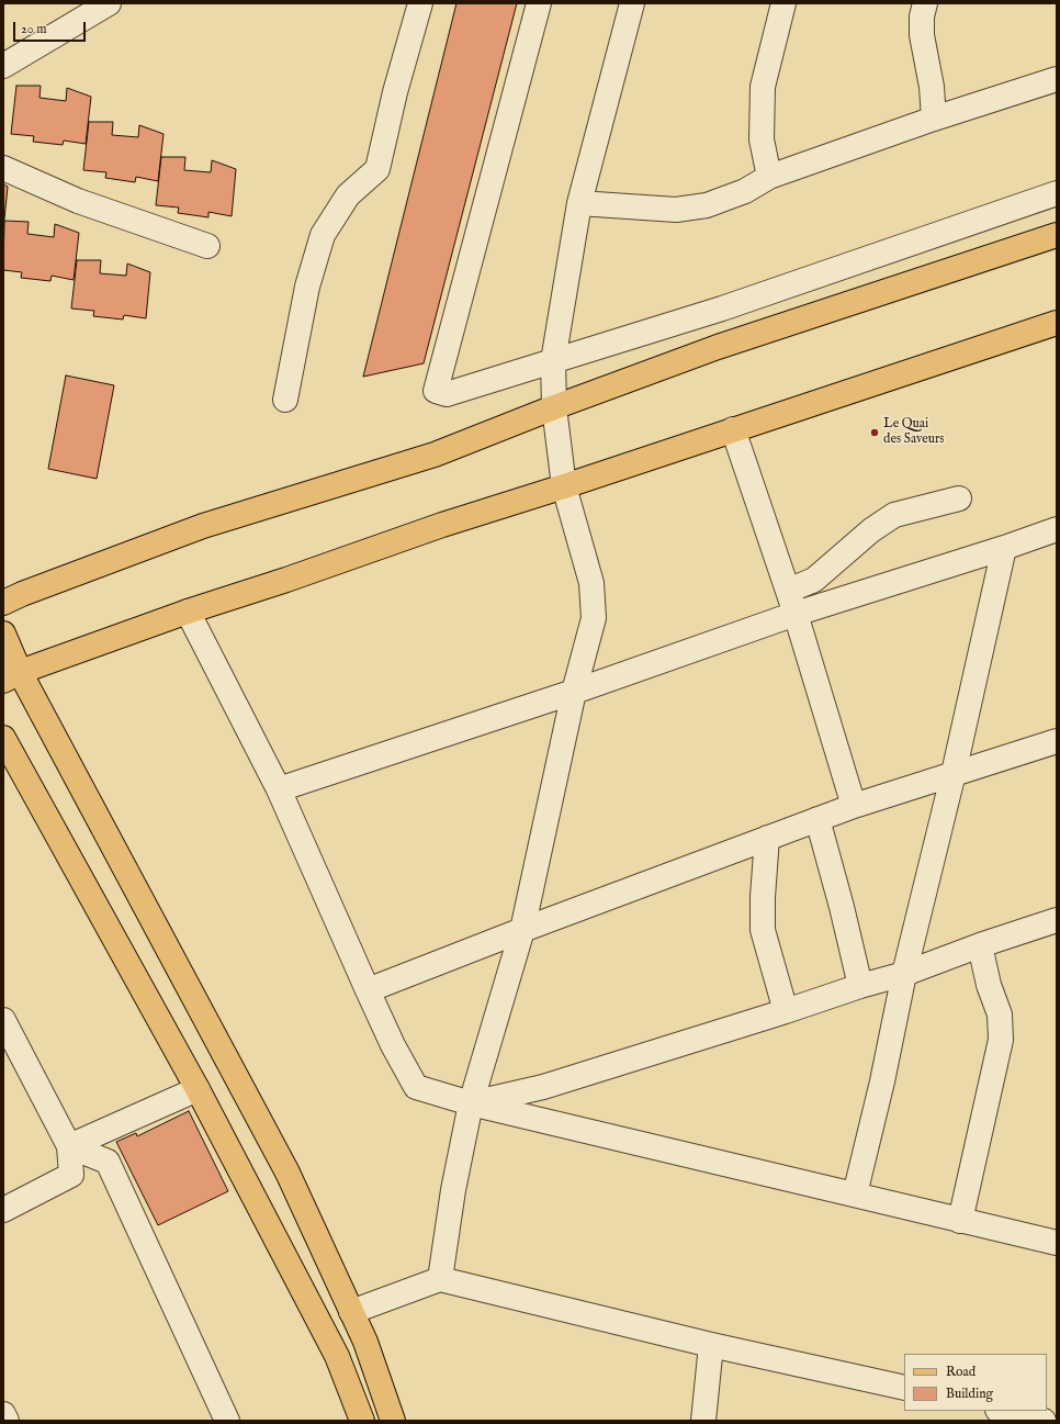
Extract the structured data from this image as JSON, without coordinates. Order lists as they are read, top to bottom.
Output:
{
  "places": ["Le Quai des Saveurs"],
  "legend": ["Road", "Building"],
  "scale_bar": "20 m"
}
